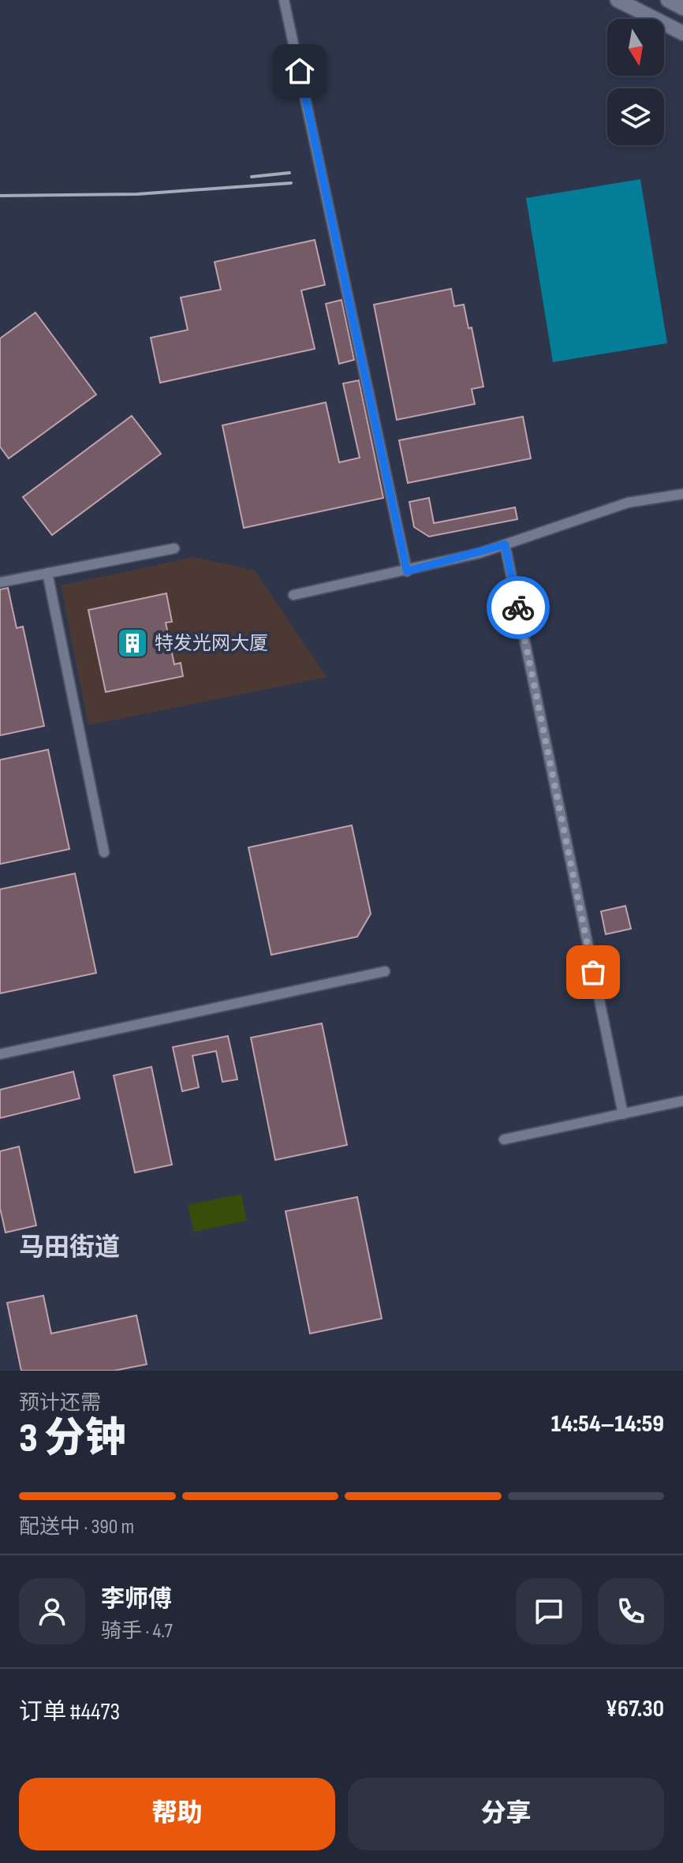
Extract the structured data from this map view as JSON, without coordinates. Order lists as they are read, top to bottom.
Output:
{
  "districts": ["马田街道"],
  "places": {
    "building": ["特发光网大厦"]
  },
  "north": "bottom",
  "page": {
    "heading": ["3 分钟", "预计还需", "14:54–14:59"],
    "panel": [
      "李师傅",
      "骑手 · 4.7",
      "订单 #4473",
      "¥67.30"
    ],
    "bar": "配送中 · 390 m",
    "buttons": ["帮助", "分享"]
  }
}
